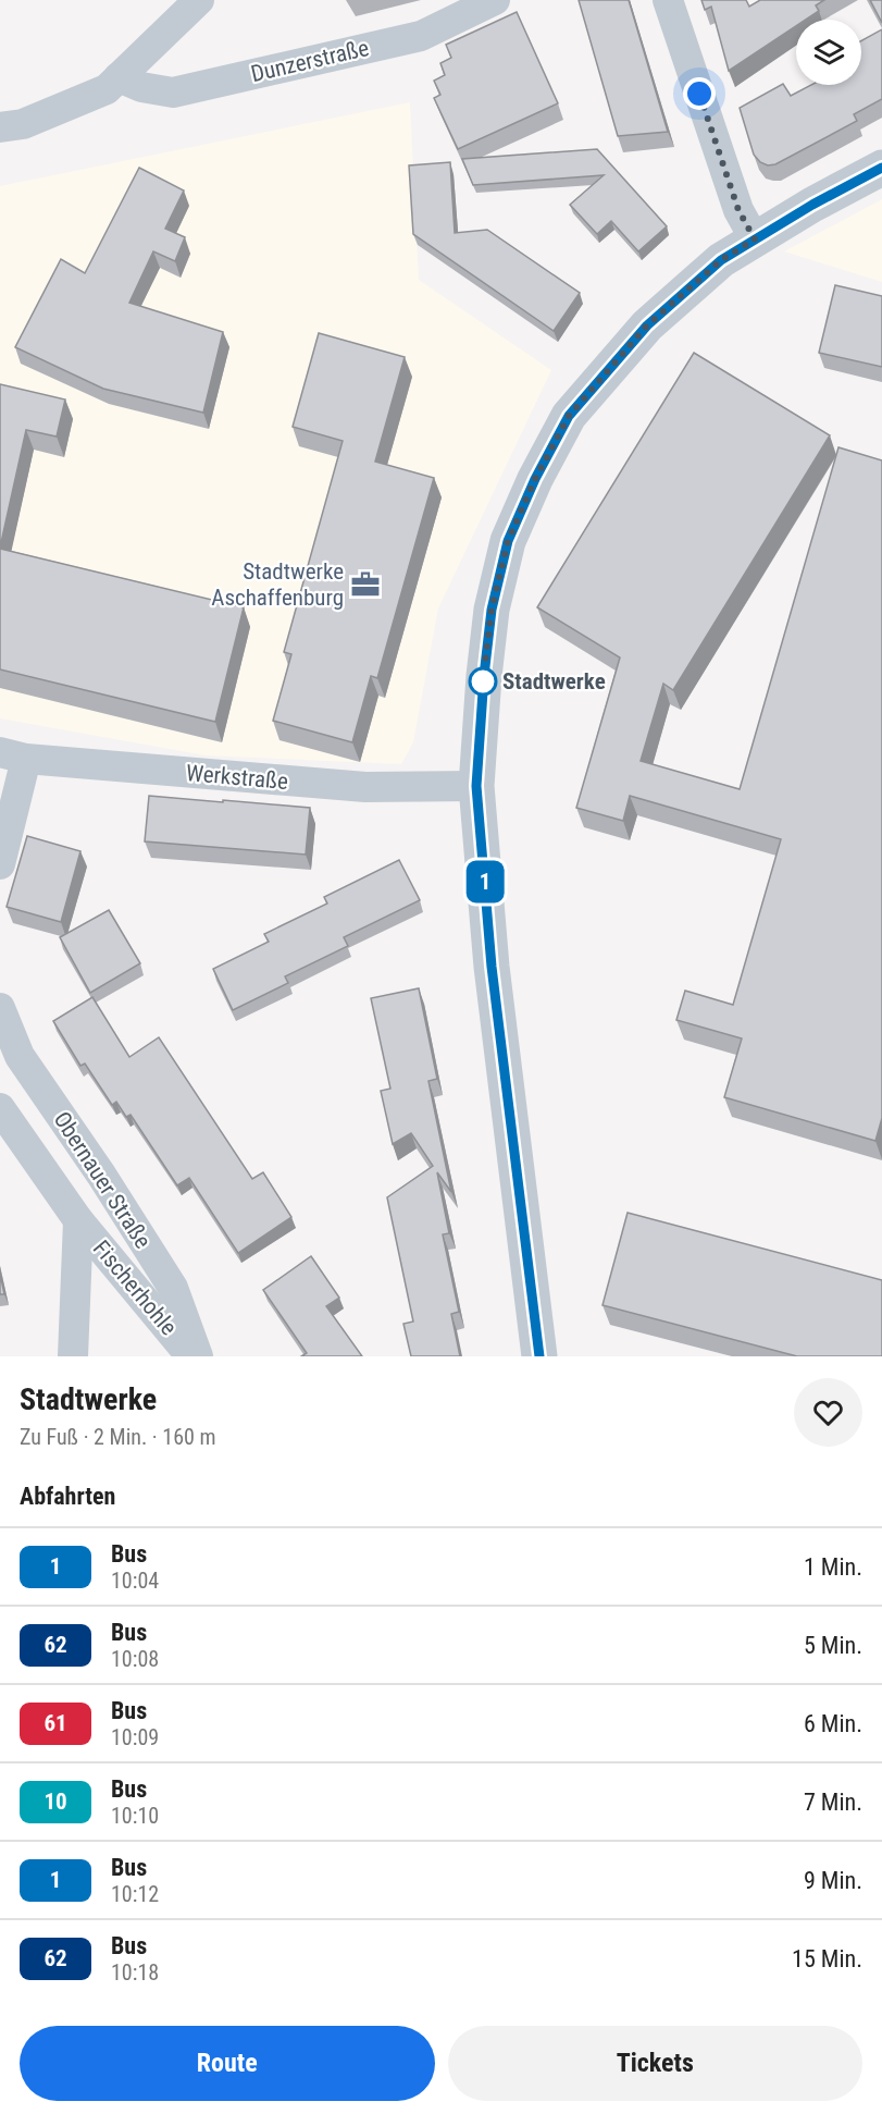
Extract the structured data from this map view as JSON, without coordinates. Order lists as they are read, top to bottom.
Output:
{
  "streets": {
    "street": [
      "Dunzerstraße",
      "Werkstraße",
      "Obernauer Straße",
      "Fischerhohle"
    ]
  },
  "crossings": [
    ["Obernauer Straße", "Fischerhohle"]
  ],
  "places": {
    "office": ["Stadtwerke Aschaffenburg"],
    "other": ["Stadtwerke"]
  },
  "lines": ["bus line 1"],
  "page": {
    "on_map": "1",
    "heading": [
      ["Stadtwerke", "Zu Fuß · 2 Min. · 160 m"],
      "Abfahrten"
    ],
    "list": [
      {
        "mark": "1",
        "name": "Bus",
        "note": "10:04",
        "value": "1 Min."
      },
      {
        "mark": "62",
        "name": "Bus",
        "note": "10:08",
        "value": "5 Min."
      },
      {
        "mark": "61",
        "name": "Bus",
        "note": "10:09",
        "value": "6 Min."
      },
      {
        "mark": "10",
        "name": "Bus",
        "note": "10:10",
        "value": "7 Min."
      },
      {
        "mark": "1",
        "name": "Bus",
        "note": "10:12",
        "value": "9 Min."
      },
      {
        "mark": "62",
        "name": "Bus",
        "note": "10:18",
        "value": "15 Min."
      }
    ],
    "buttons": ["Route", "Tickets"]
  }
}
